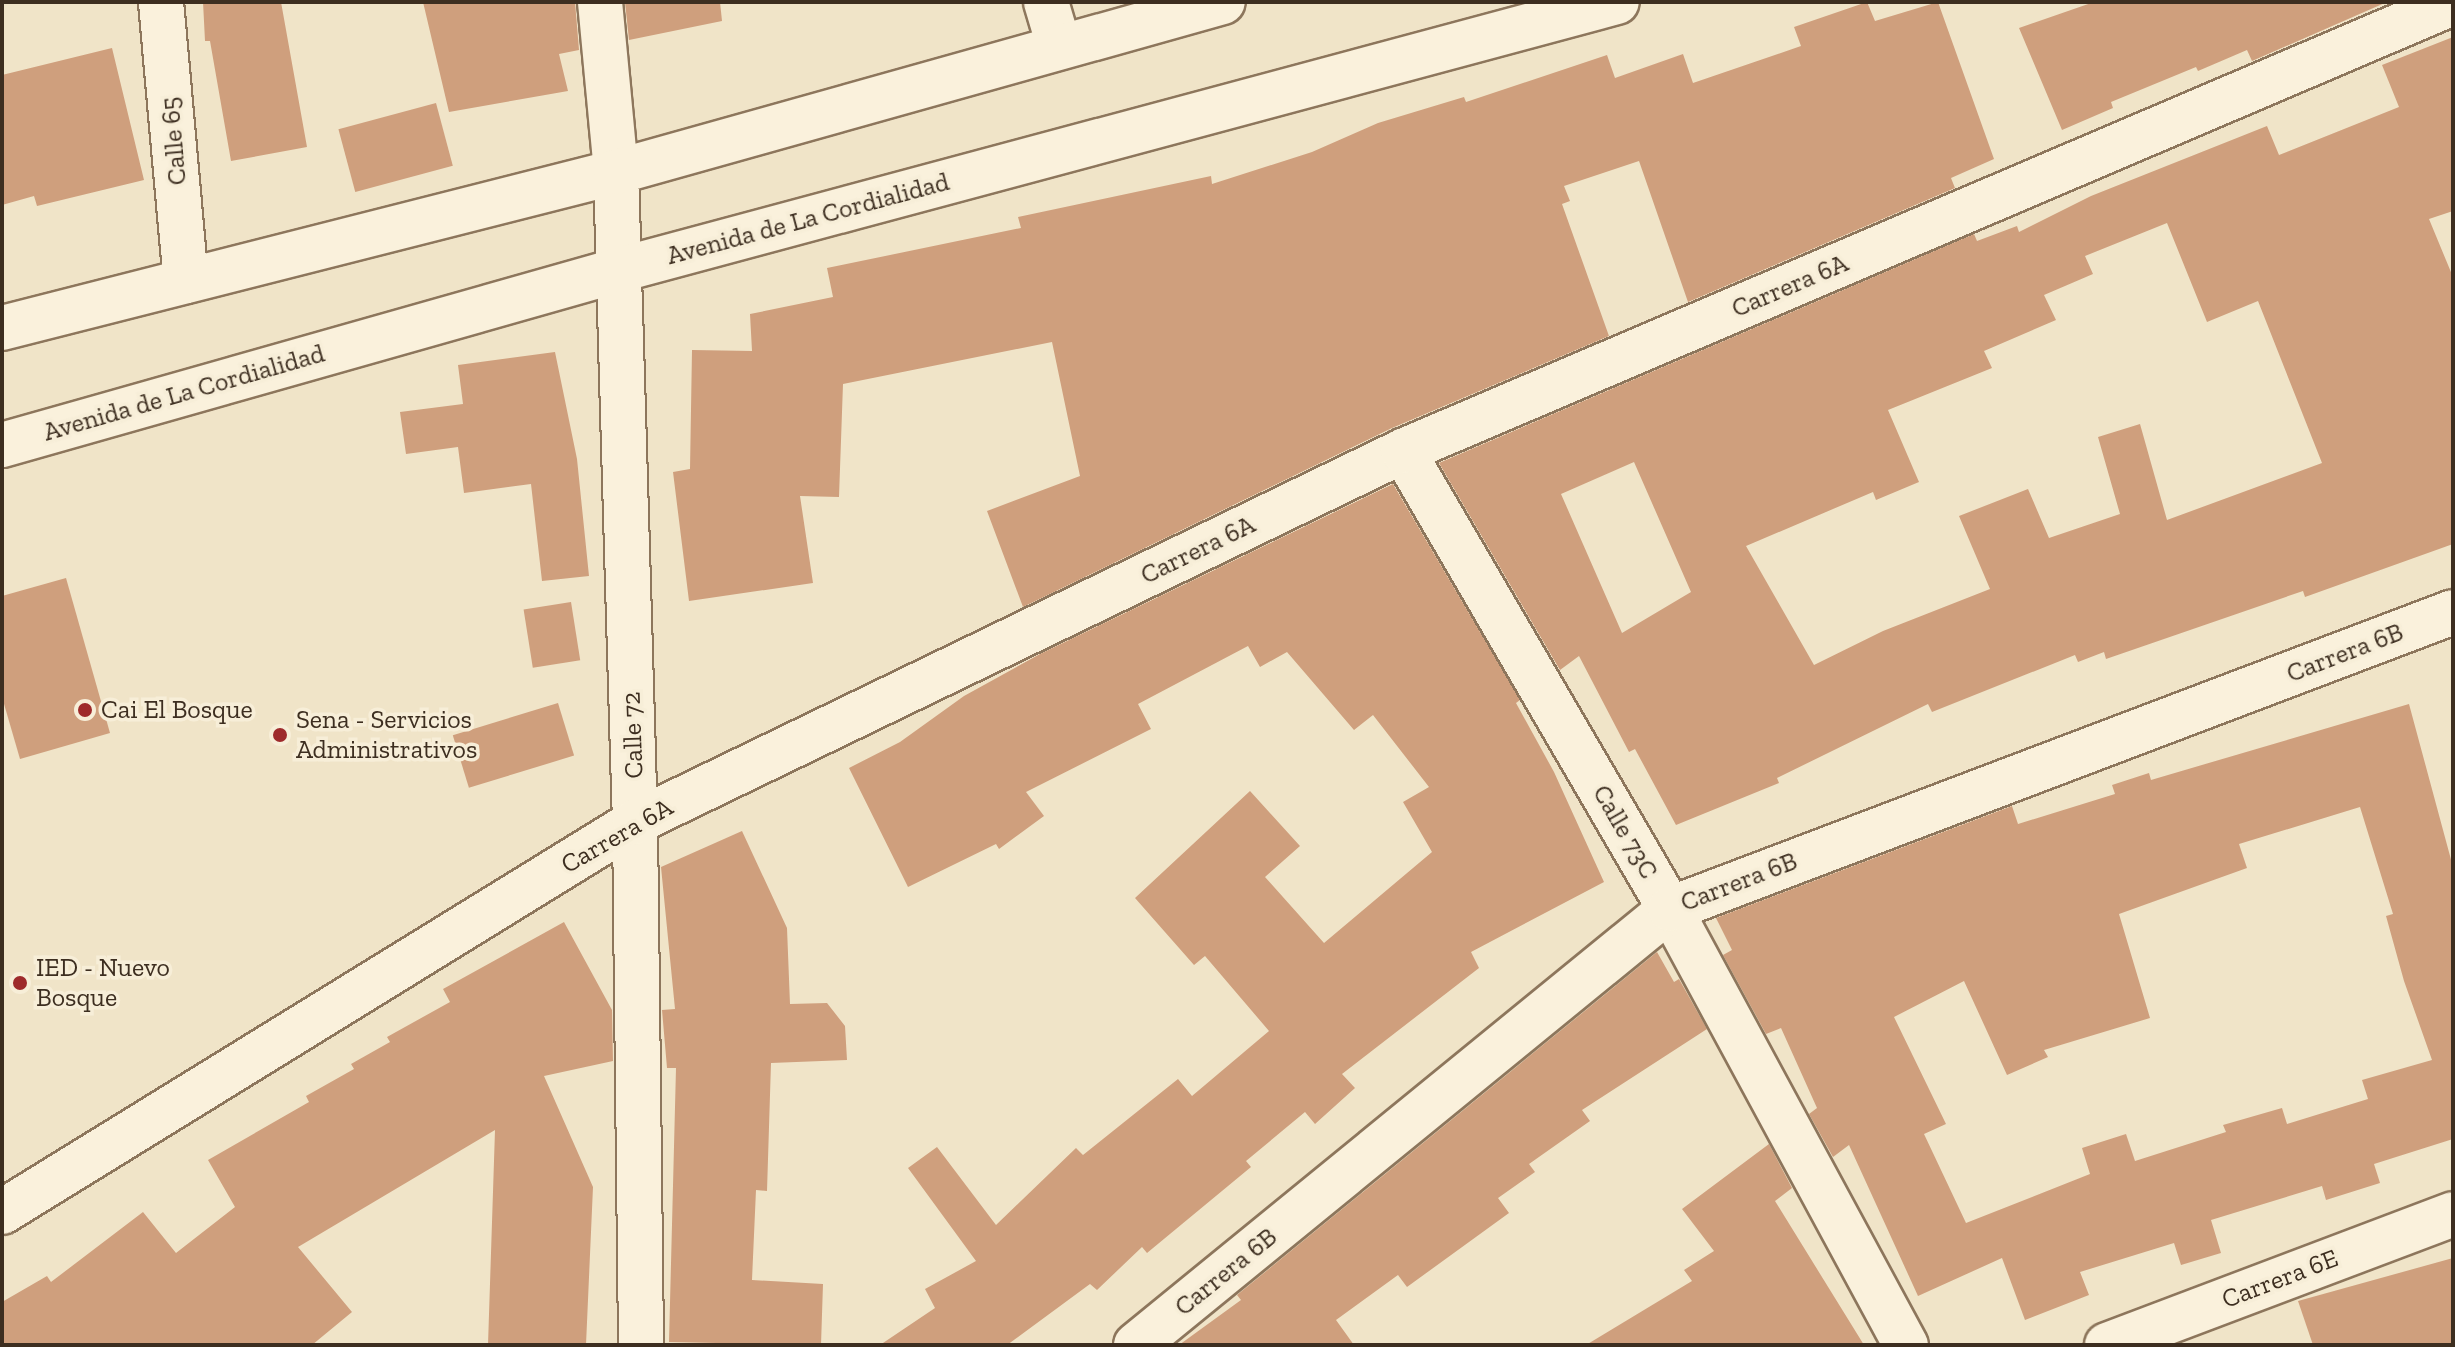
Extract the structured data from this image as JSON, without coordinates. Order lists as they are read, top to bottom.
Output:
{
  "streets": {
    "street": [
      "Calle 65",
      "Avenida de La Cordialidad",
      "Carrera 6A",
      "Carrera 6B",
      "Calle 72",
      "Calle 73C",
      "Carrera 6E"
    ]
  },
  "crossings": [
    ["Avenida de La Cordialidad", "Calle 72"],
    ["Carrera 6A", "Calle 72"],
    ["Carrera 6A", "Calle 73C"],
    ["Carrera 6B", "Calle 73C"]
  ],
  "places": ["Cai El Bosque", "Sena - Servicios Administrativos", "IED - Nuevo Bosque"]
}
